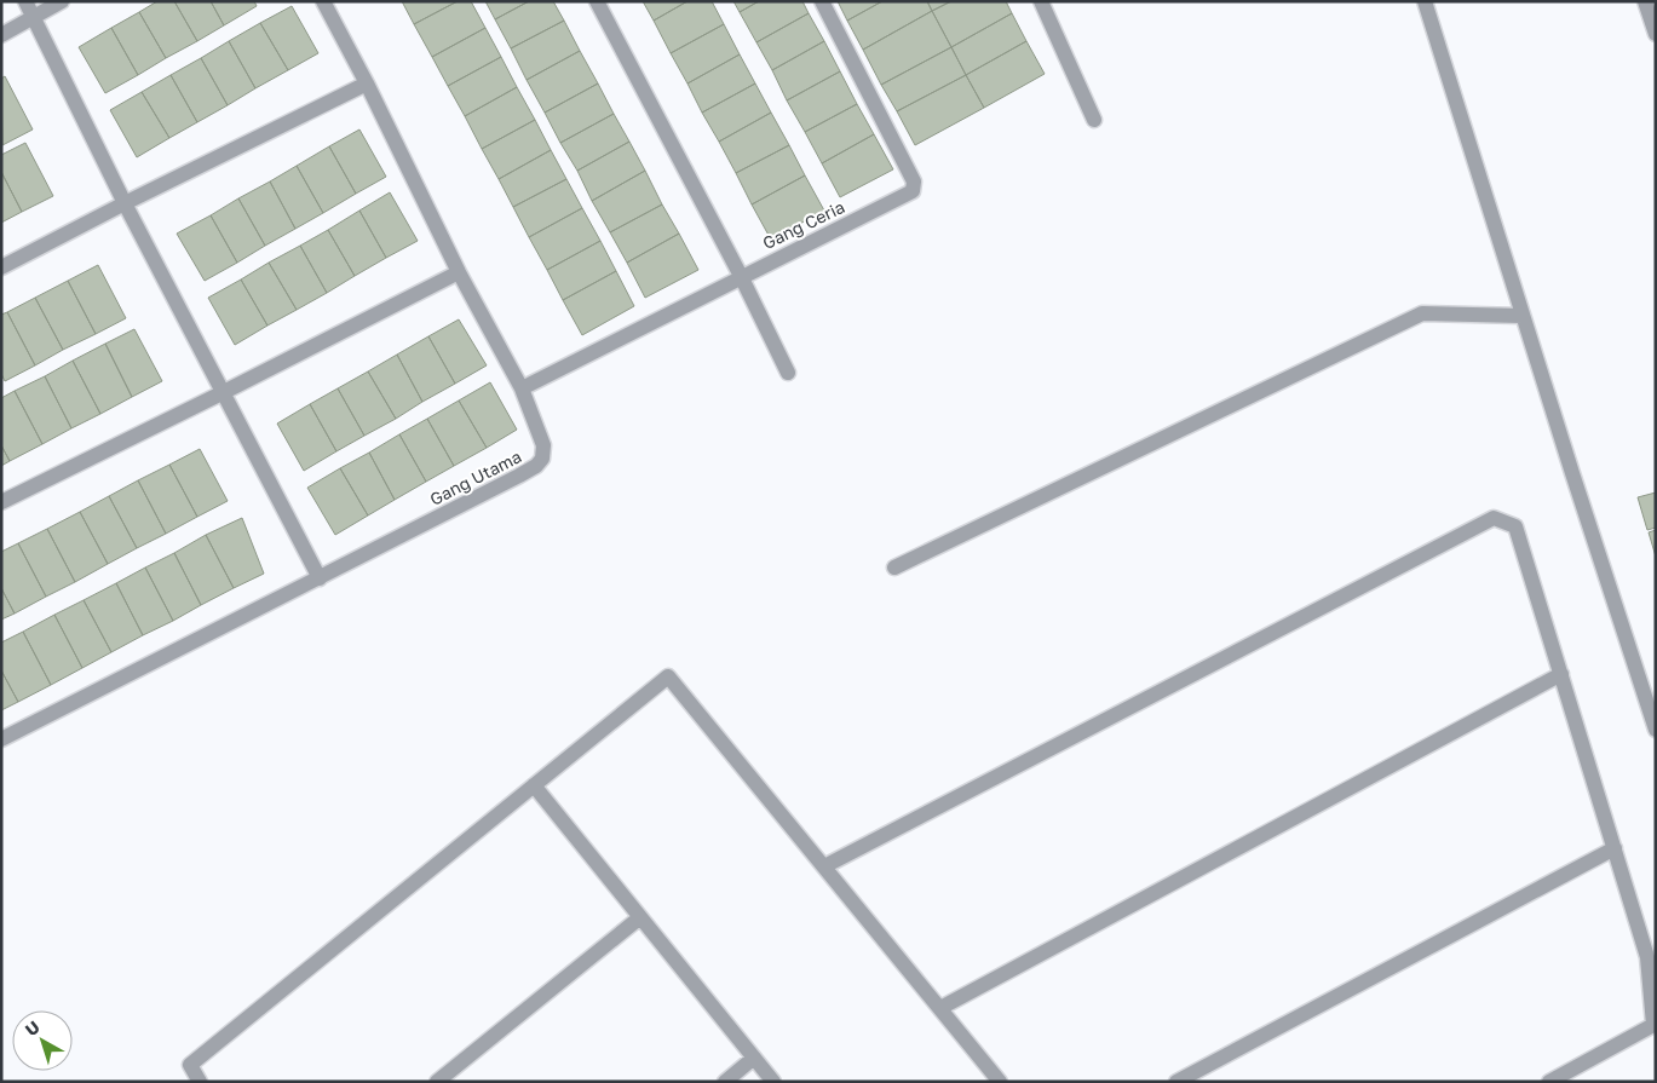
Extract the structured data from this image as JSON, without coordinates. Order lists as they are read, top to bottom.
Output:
{
  "streets": {
    "street": ["Gang Ceria", "Gang Utama"]
  },
  "crossings": [
    ["Gang Ceria", "Gang Utama"]
  ],
  "north": "top left"
}
